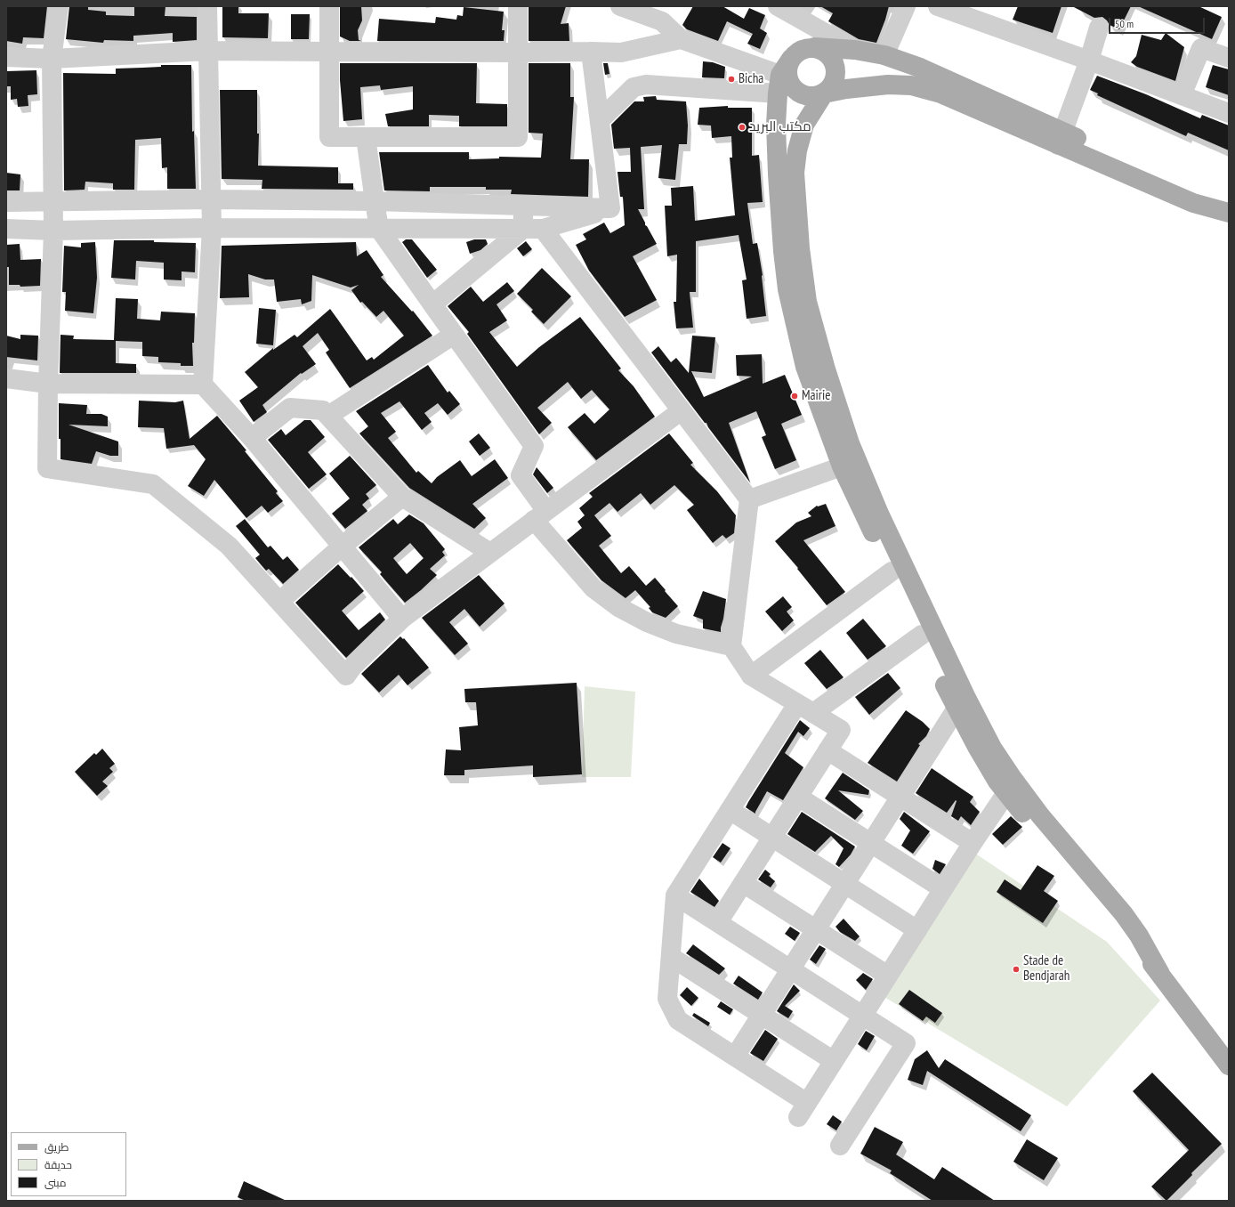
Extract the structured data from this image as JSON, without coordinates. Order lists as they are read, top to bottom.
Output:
{
  "places": [
    "Bicha",
    "مكتب البريد",
    "Mairie",
    "Stade de Bendjarah"
  ],
  "legend": ["طريق", "حديقة", "مبنى"],
  "scale_bar": "50 m"
}
